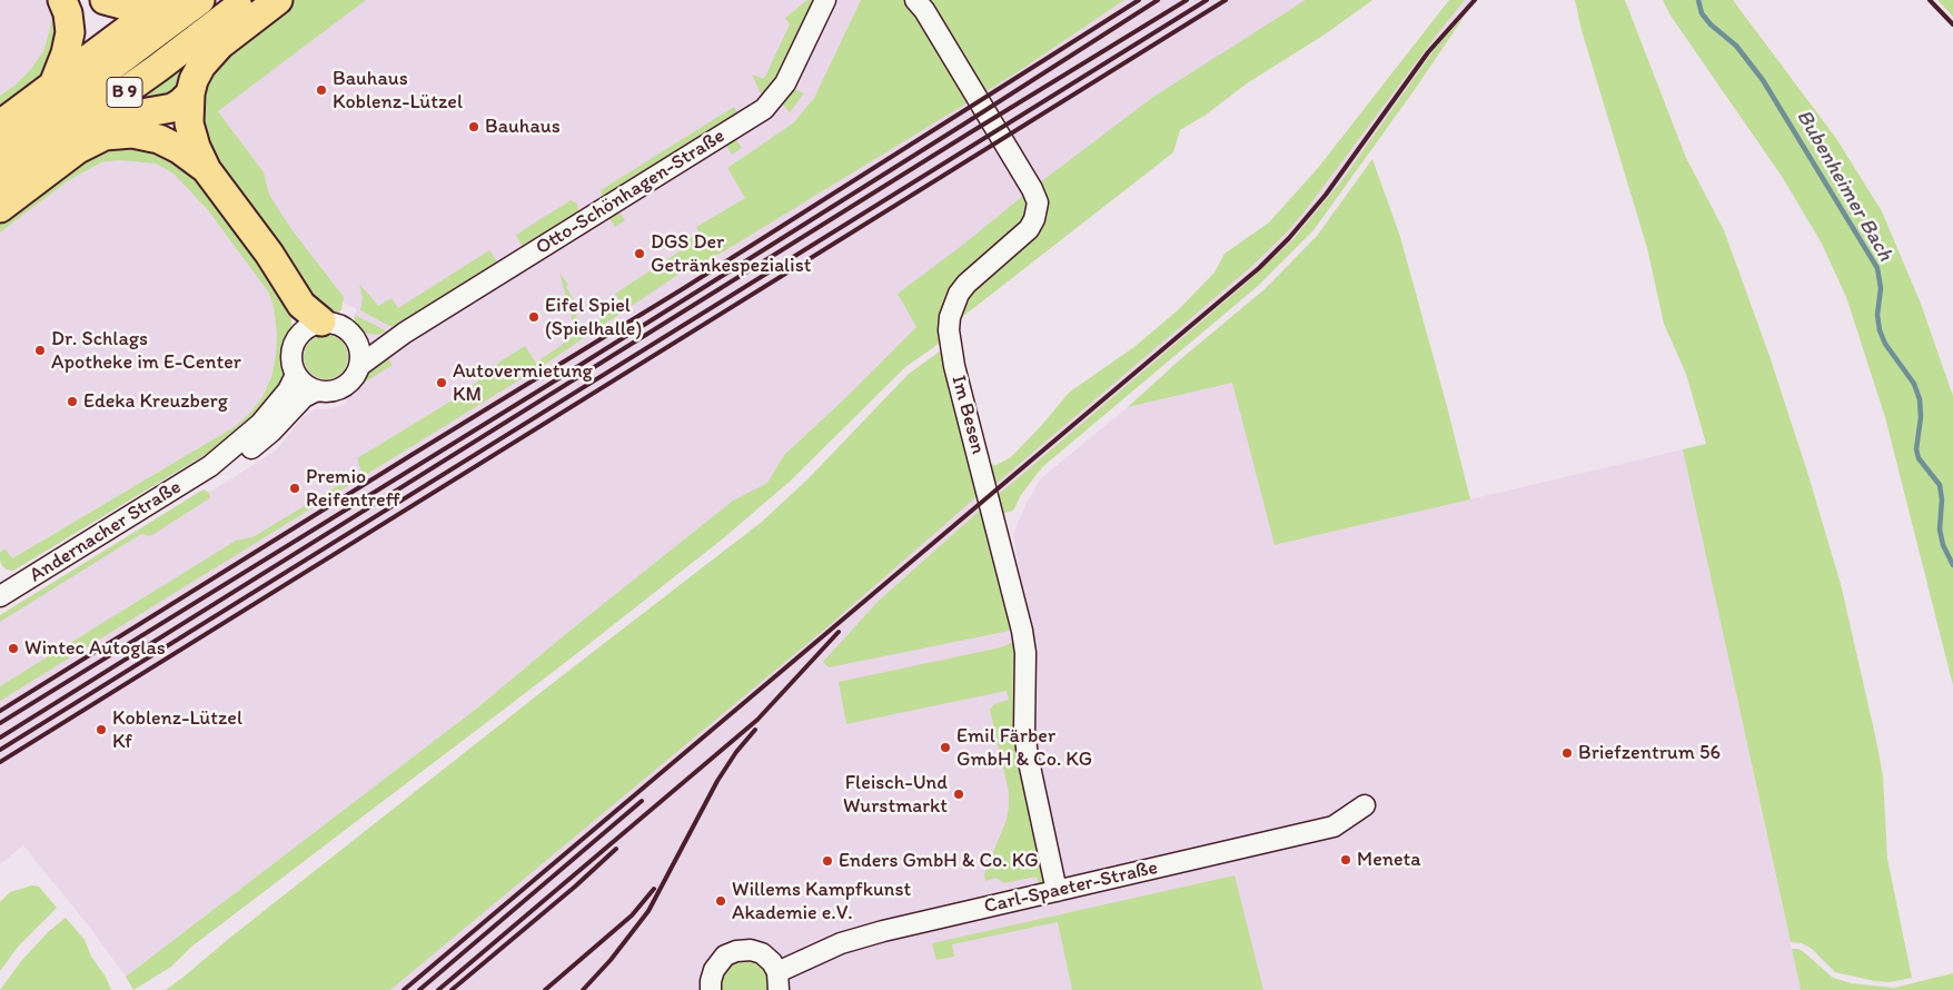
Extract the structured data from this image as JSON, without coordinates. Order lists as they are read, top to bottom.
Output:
{
  "streets": {
    "highway": ["B 9"],
    "street": [
      "Otto-Schönhagen-Straße",
      "Im Besen",
      "Andernacher Straße",
      "Carl-Spaeter-Straße"
    ]
  },
  "crossings": [
    ["Otto-Schönhagen-Straße", "Andernacher Straße"],
    ["Im Besen", "Carl-Spaeter-Straße"]
  ],
  "water": ["Bubenheimer Bach"],
  "places": [
    "Bauhaus Koblenz-Lützel",
    "Bauhaus",
    "DGS Der Getränkespezialist",
    "Eifel Spiel (Spielhalle)",
    "Dr. Schlags Apotheke im E-Center",
    "Autovermietung KM",
    "Edeka Kreuzberg",
    "Premio Reifentreff",
    "Wintec Autoglas",
    "Koblenz-Lützel Kf",
    "Emil Färber GmbH & Co. KG",
    "Briefzentrum 56",
    "Fleisch-Und Wurstmarkt",
    "Meneta",
    "Enders GmbH & Co. KG",
    "Willems Kampfkunst Akademie e.V."
  ]
}
